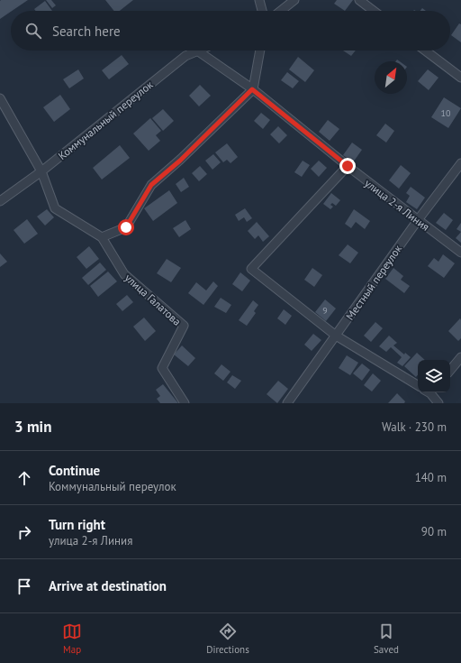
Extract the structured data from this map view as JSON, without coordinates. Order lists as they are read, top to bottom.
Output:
{
  "streets": {
    "street": [
      "Коммунальный переулок",
      "улица 2-я Линия",
      "Местный переулок",
      "улица Галатова"
    ]
  },
  "crossings": [
    ["Коммунальный переулок", "улица 2-я Линия"],
    ["Коммунальный переулок", "улица Галатова"],
    ["улица 2-я Линия", "Местный переулок"]
  ],
  "house_numbers": ["10", "9"],
  "north": "top right",
  "page": {
    "search": "Search here",
    "heading": ["3 min", "Walk · 230 m"],
    "list": [
      ["Continue", "Коммунальный переулок", "140 m"],
      ["Turn right", "улица 2-я Линия", "90 m"],
      "Arrive at destination"
    ],
    "nav": ["Map", "Directions", "Saved"]
  }
}
